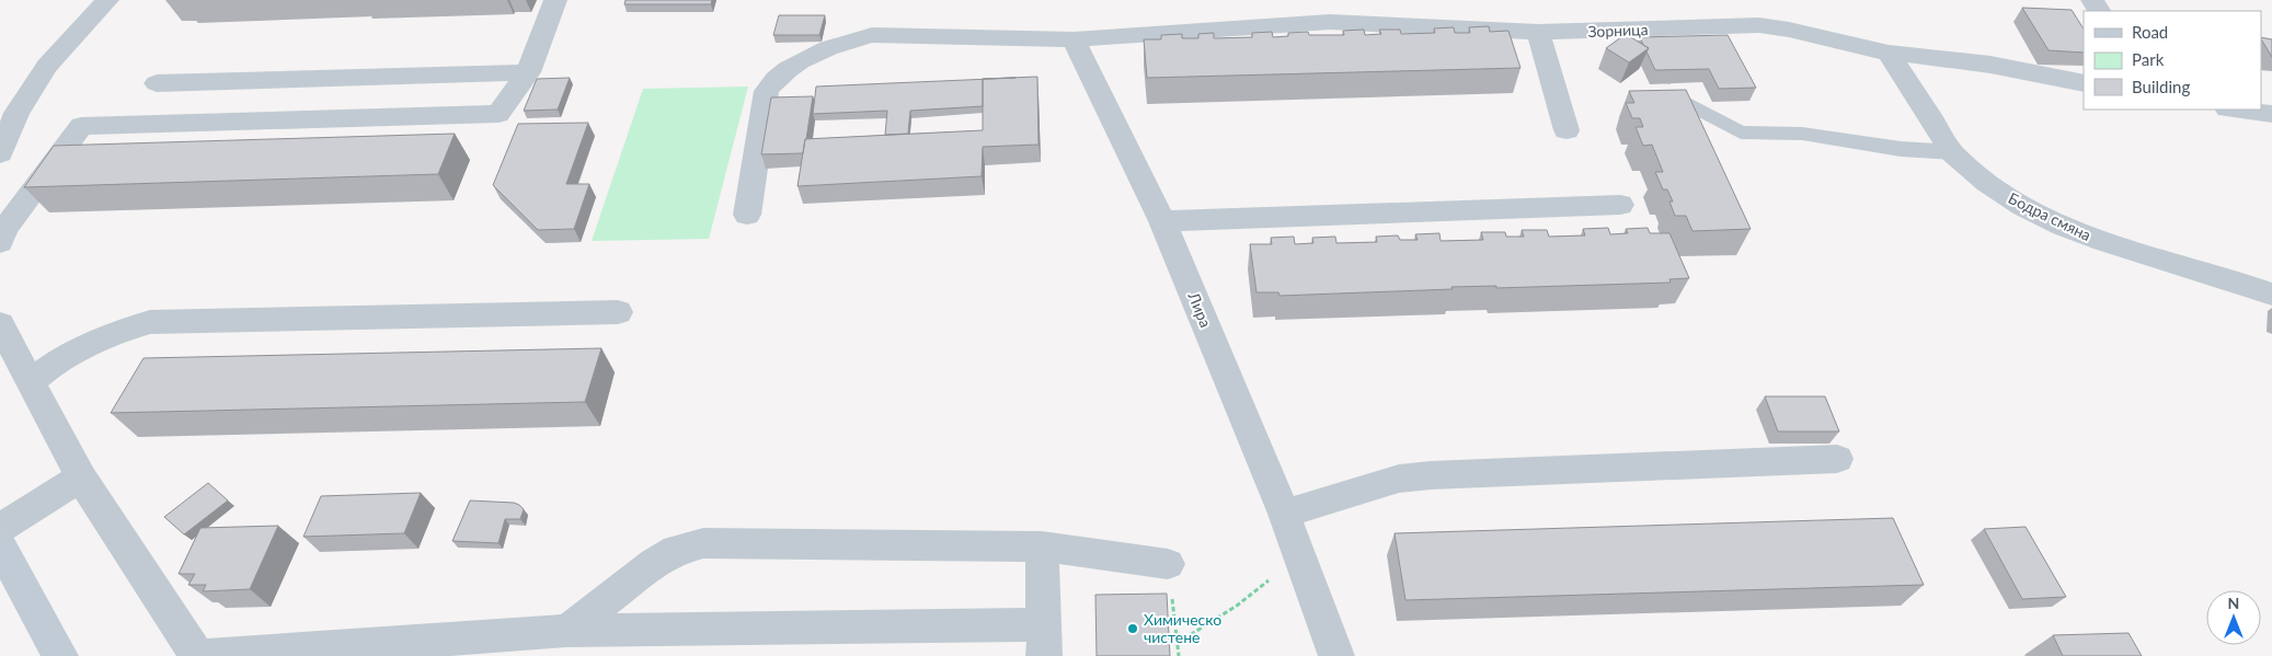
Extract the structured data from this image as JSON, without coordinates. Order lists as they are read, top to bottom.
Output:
{
  "streets": {
    "street": ["Зорница", "Бодра смяна", "Лира"]
  },
  "crossings": [
    ["Зорница", "Бодра смяна"],
    ["Зорница", "Лира"]
  ],
  "places": ["Химическо чистене"],
  "legend": ["Road", "Park", "Building"],
  "north": "top"
}
